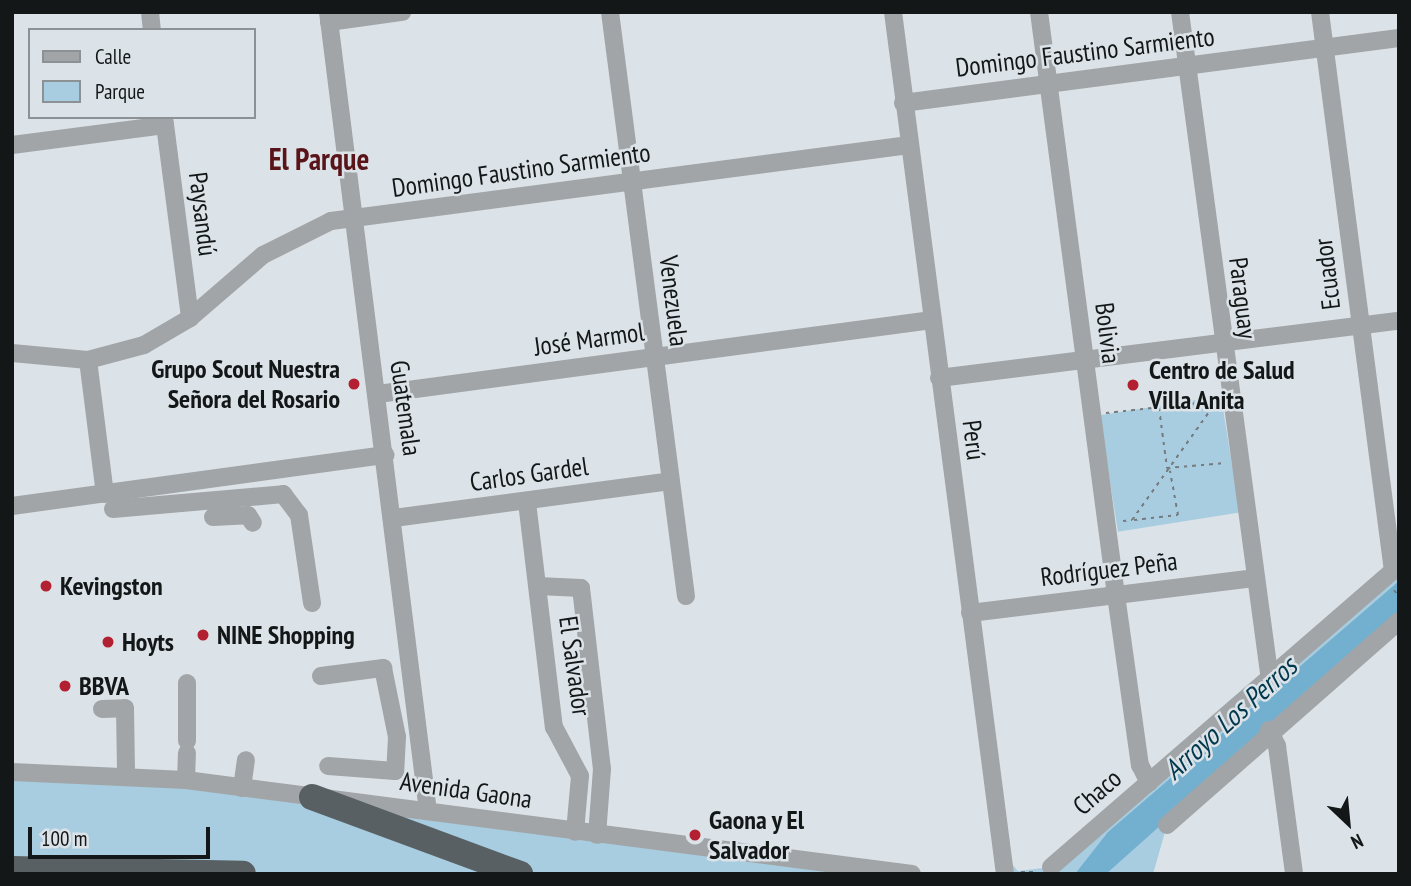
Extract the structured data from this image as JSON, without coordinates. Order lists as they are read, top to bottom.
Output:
{
  "streets": {
    "street": [
      "Domingo Faustino Sarmiento",
      "Paysandú",
      "Ecuador",
      "Paraguay",
      "Venezuela",
      "Bolivia",
      "José Marmol",
      "Guatemala",
      "Perú",
      "Carlos Gardel",
      "Rodríguez Peña",
      "El Salvador",
      "Avenida Gaona",
      "Chaco"
    ]
  },
  "crossings": [
    ["Domingo Faustino Sarmiento", "Paysandú"],
    ["Domingo Faustino Sarmiento", "Ecuador"],
    ["Domingo Faustino Sarmiento", "Paraguay"],
    ["Domingo Faustino Sarmiento", "Venezuela"],
    ["Domingo Faustino Sarmiento", "Bolivia"],
    ["Domingo Faustino Sarmiento", "Guatemala"],
    ["Domingo Faustino Sarmiento", "Perú"],
    ["Ecuador", "Chaco"],
    ["Paraguay", "Rodríguez Peña"],
    ["Paraguay", "Chaco"],
    ["Venezuela", "José Marmol"],
    ["Venezuela", "Carlos Gardel"],
    ["Bolivia", "Rodríguez Peña"],
    ["Bolivia", "Chaco"],
    ["José Marmol", "Guatemala"],
    ["José Marmol", "Perú"],
    ["Guatemala", "Carlos Gardel"],
    ["Guatemala", "Avenida Gaona"],
    ["Perú", "Rodríguez Peña"],
    ["Carlos Gardel", "El Salvador"],
    ["El Salvador", "Avenida Gaona"]
  ],
  "districts": ["El Parque"],
  "water": ["Arroyo Los Perros"],
  "places": [
    "Grupo Scout Nuestra Señora del Rosario",
    "Centro de Salud Villa Anita",
    "Kevingston",
    "NINE Shopping",
    "Hoyts",
    "BBVA",
    "Gaona y El Salvador"
  ],
  "legend": ["Calle", "Parque"],
  "scale_bar": "100 m",
  "north": "bottom right"
}
